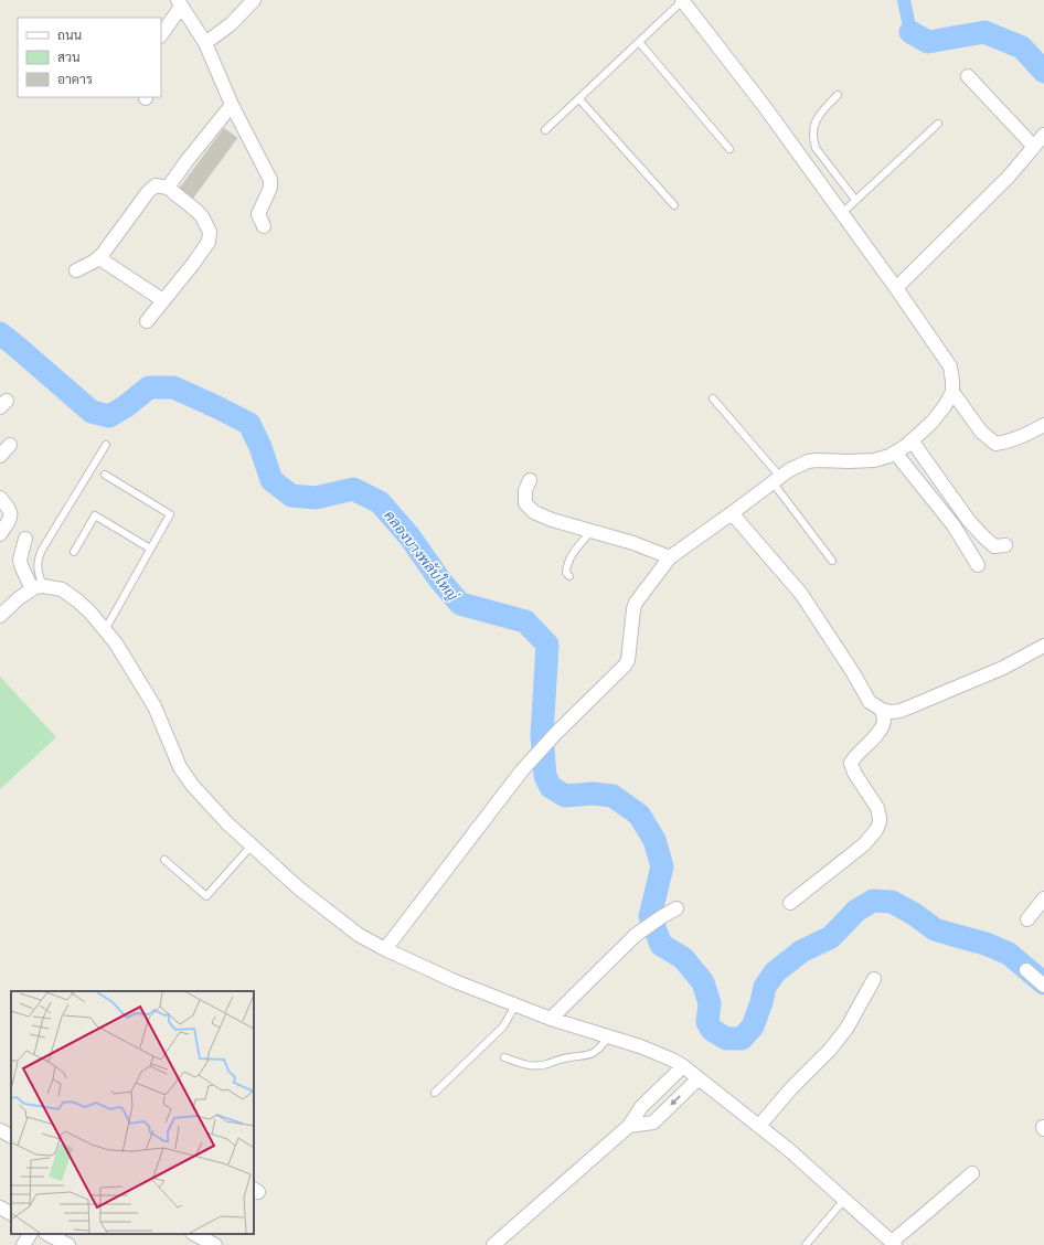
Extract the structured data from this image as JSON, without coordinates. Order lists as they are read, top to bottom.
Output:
{
  "water": ["คลองบางพลับใหญ่"],
  "legend": ["ถนน", "สวน", "อาคาร"]
}
